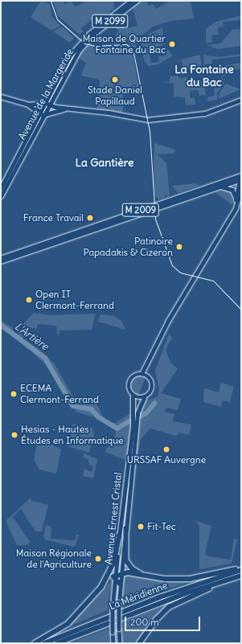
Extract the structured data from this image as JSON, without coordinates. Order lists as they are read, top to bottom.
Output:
{
  "streets": {
    "highway": ["La Méridienne"],
    "main road": [
      "M 2099",
      "Avenue de la Margeride",
      "M 2009",
      "Avenue Ernest Cristal"
    ]
  },
  "districts": ["La Fontaine du Bac", "La Gantière"],
  "water": ["L'Artière"],
  "places": [
    "Maison de Quartier Fontaine du Bac",
    "Stade Daniel Papillaud",
    "France Travail",
    "Patinoire Papadakis & Cizeron",
    "Open IT Clermont-Ferrand",
    "ECEMA Clermont-Ferrand",
    "Hesias - Hautes Études en Informatique",
    "URSSAF Auvergne",
    "Fit-Tec",
    "Maison Régionale de l'Agriculture"
  ],
  "scale_bar": "200 m"
}
